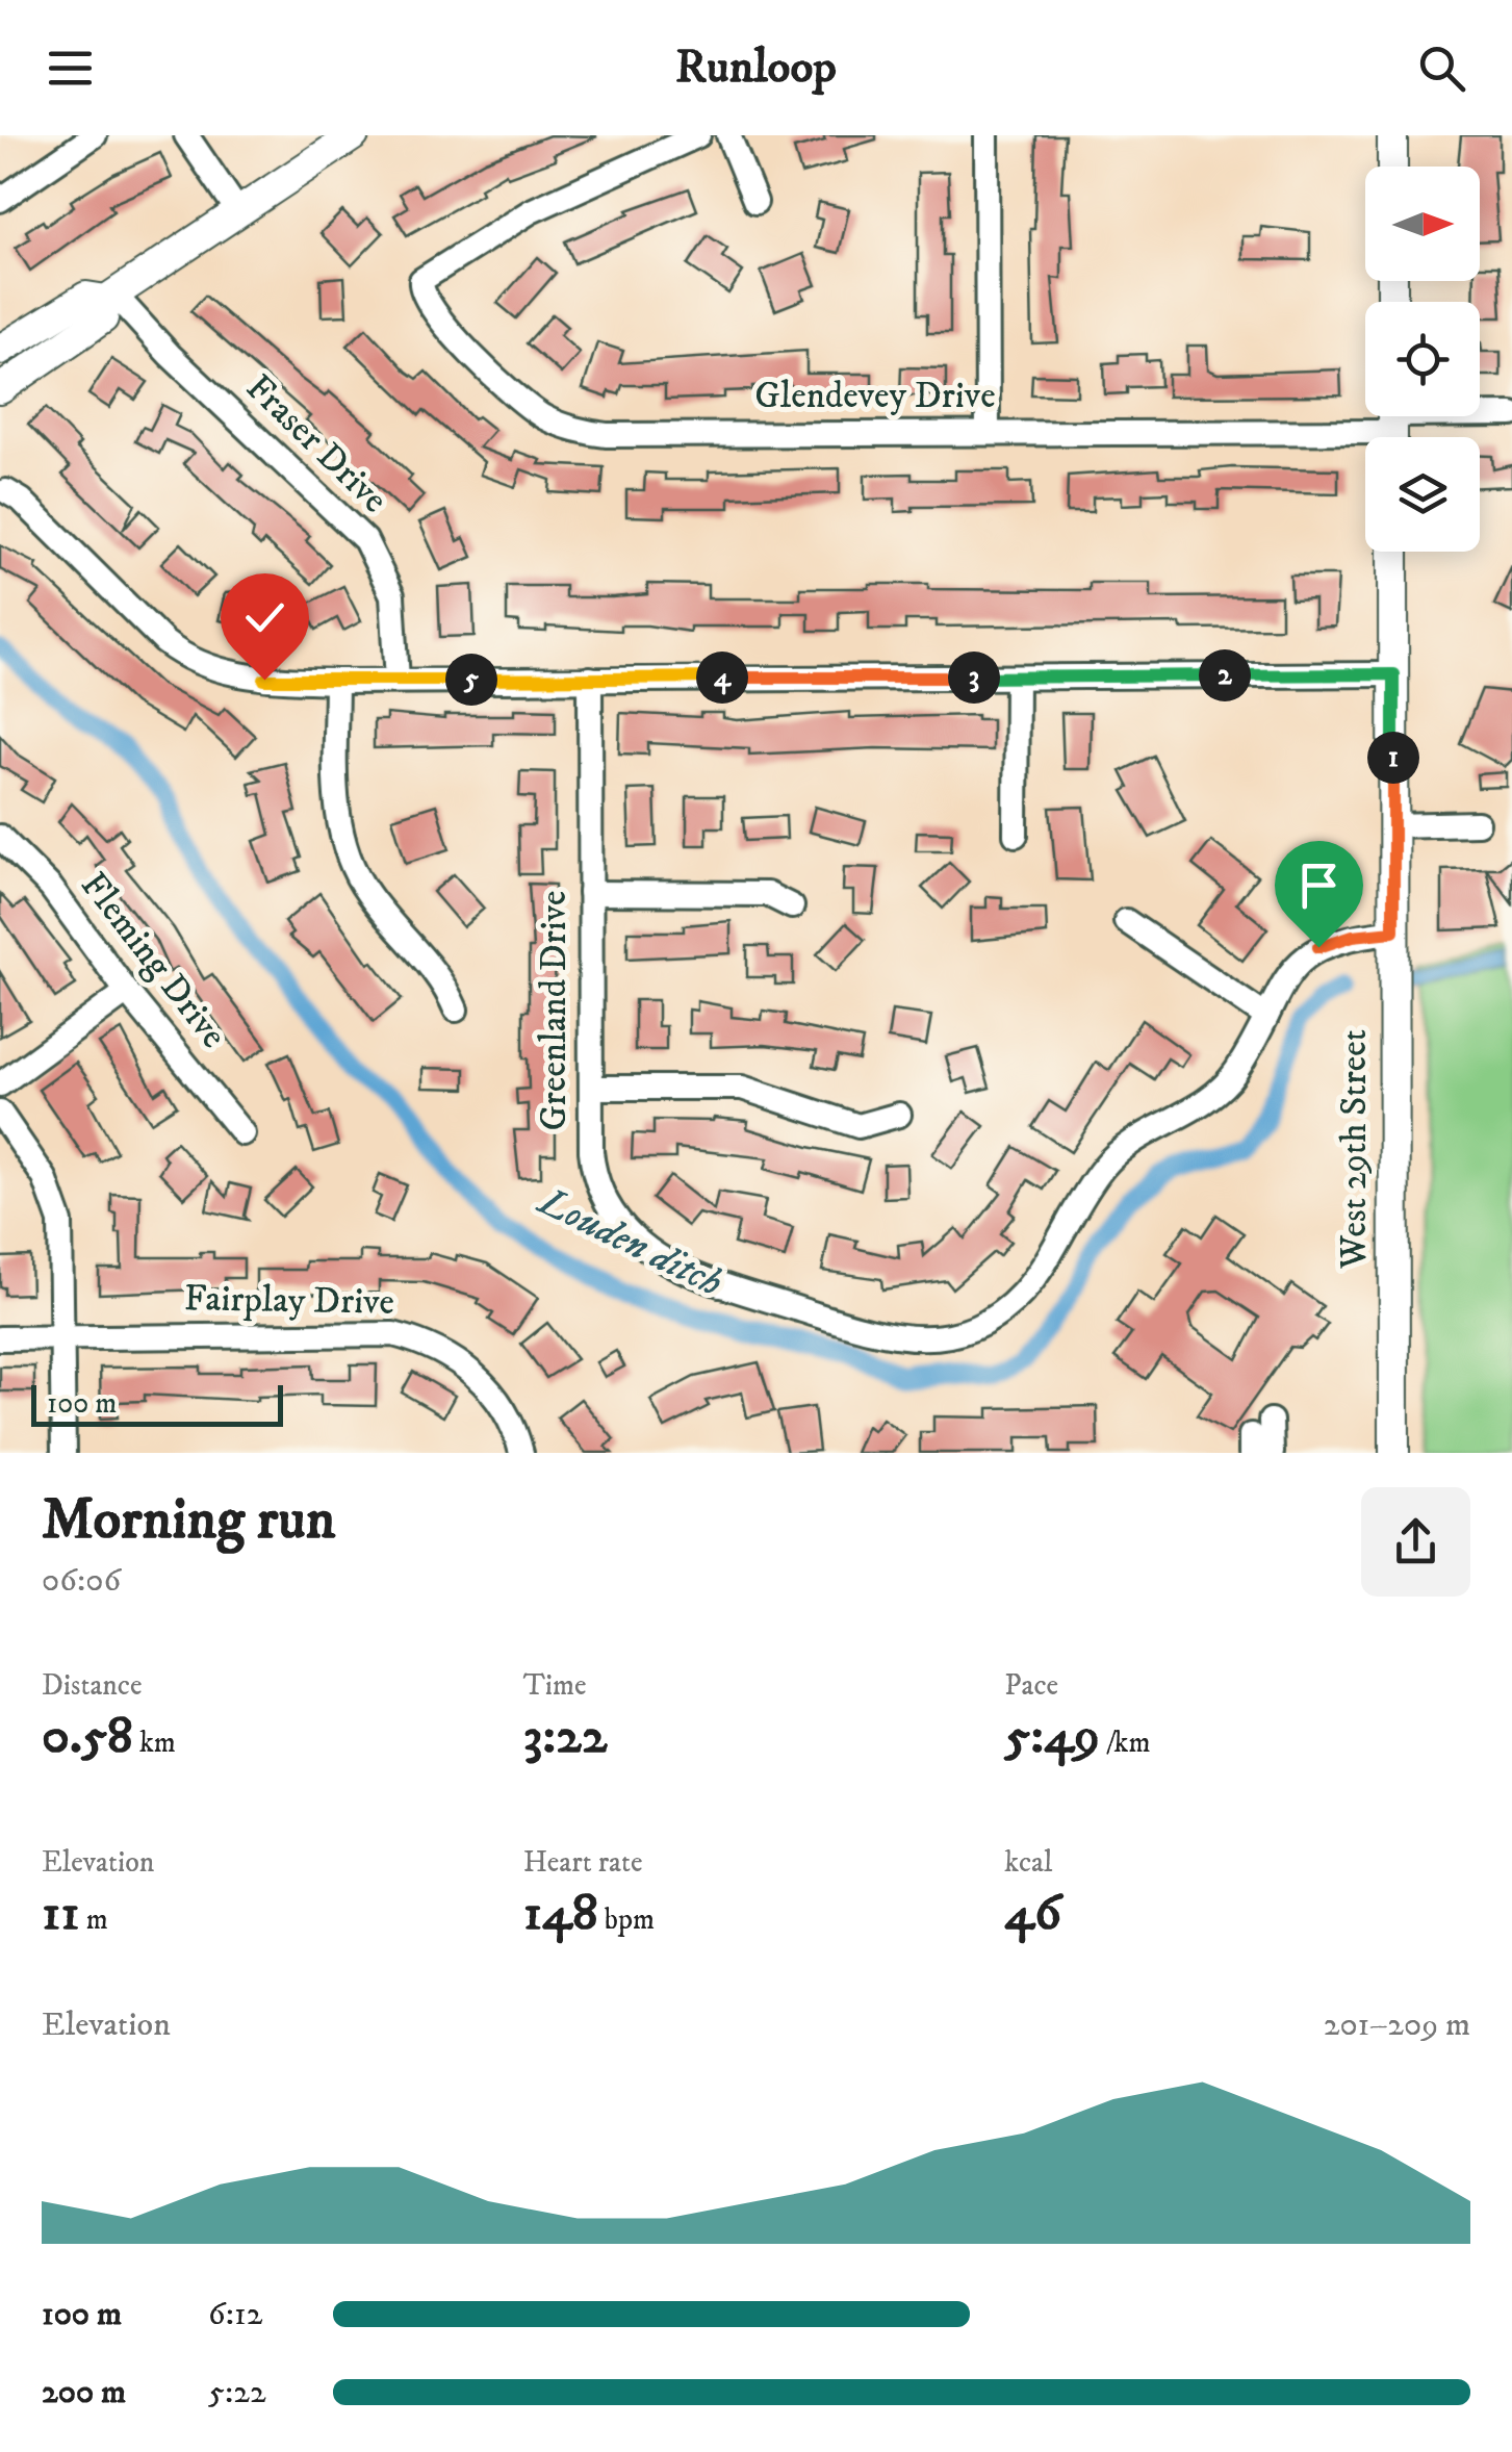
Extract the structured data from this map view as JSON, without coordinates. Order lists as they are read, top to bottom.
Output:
{
  "streets": {
    "main road": ["West 29th Street"],
    "street": [
      "Glendevey Drive",
      "Fraser Drive",
      "Fleming Drive",
      "Greenland Drive",
      "Fairplay Drive"
    ]
  },
  "crossings": [
    ["Greenland Drive", "West 29th Street"]
  ],
  "water": ["Louden ditch"],
  "scale_bar": "100 m",
  "north": "right",
  "page": {
    "header": "Runloop",
    "pins": [
      "2",
      "3",
      "4",
      "5",
      "1"
    ],
    "scale": "100 m",
    "heading": ["Morning run", "06:06"],
    "stats": [
      ["Distance", "0.58 km"],
      ["Time", "3:22"],
      ["Pace", "5:49 /km"],
      ["Elevation", "11 m"],
      ["Heart rate", "148 bpm"],
      ["kcal", "46"]
    ],
    "chart": ["Elevation", "201–209 m"],
    "list": [
      {
        "name": "100 m",
        "note": "6:12"
      },
      {
        "name": "200 m",
        "note": "5:22"
      }
    ]
  }
}
